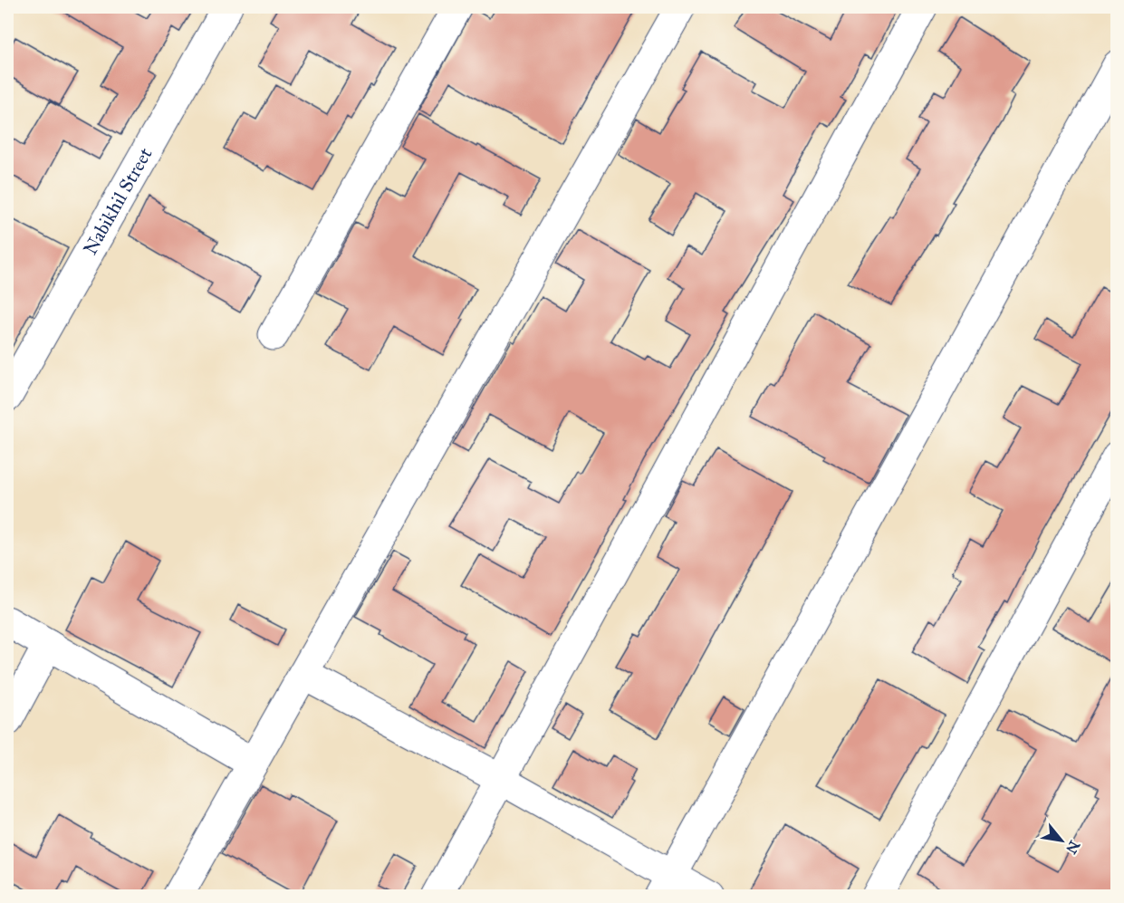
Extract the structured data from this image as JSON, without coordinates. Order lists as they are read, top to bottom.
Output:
{
  "streets": {
    "street": ["Nabikhil Street"]
  },
  "north": "bottom right"
}
